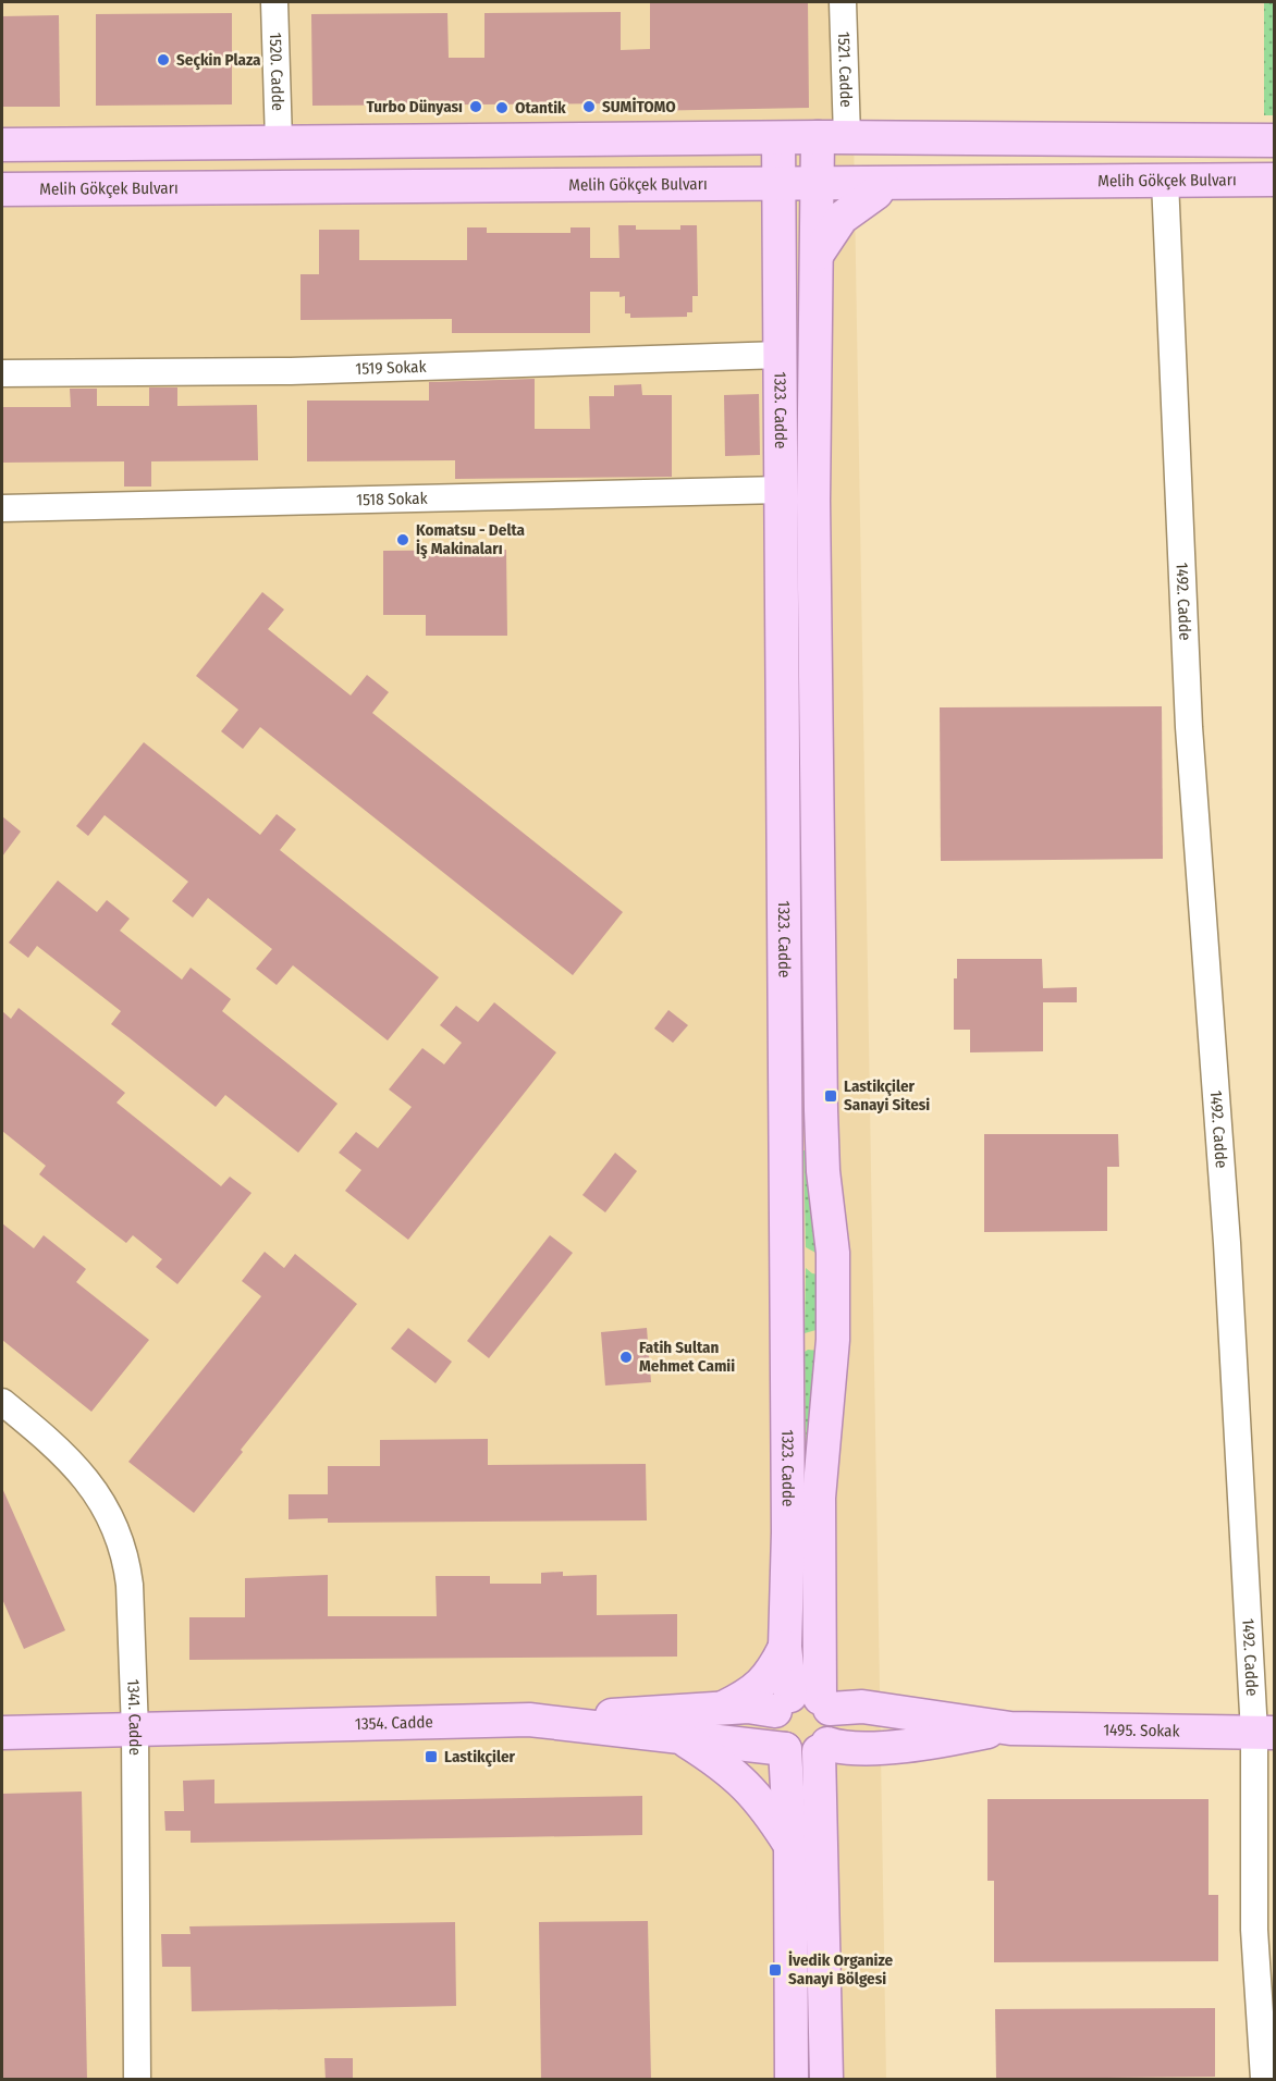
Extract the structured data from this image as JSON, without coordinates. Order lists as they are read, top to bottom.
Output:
{
  "streets": {
    "main road": [
      "Melih Gökçek Bulvarı",
      "1323. Cadde",
      "1354. Cadde",
      "1495. Sokak"
    ],
    "street": [
      "1521. Cadde",
      "1520. Cadde",
      "1519 Sokak",
      "1518 Sokak",
      "1492. Cadde",
      "1341. Cadde"
    ]
  },
  "crossings": [
    ["Melih Gökçek Bulvarı", "1323. Cadde"],
    ["Melih Gökçek Bulvarı", "1492. Cadde"],
    ["1519 Sokak", "1323. Cadde"],
    ["1323. Cadde", "1518 Sokak"],
    ["1323. Cadde", "1354. Cadde"],
    ["1323. Cadde", "1495. Sokak"],
    ["1492. Cadde", "1495. Sokak"],
    ["1341. Cadde", "1354. Cadde"],
    ["1354. Cadde", "1495. Sokak"]
  ],
  "places": {
    "other": [
      "Seçkin Plaza",
      "Turbo Dünyası",
      "SUMİTOMO",
      "Otantik",
      "Komatsu - Delta İş Makinaları",
      "Fatih Sultan Mehmet Camii"
    ],
    "transit": ["Lastikçiler Sanayi Sitesi", "Lastikçiler", "İvedik Organize Sanayi Bölgesi"]
  }
}
